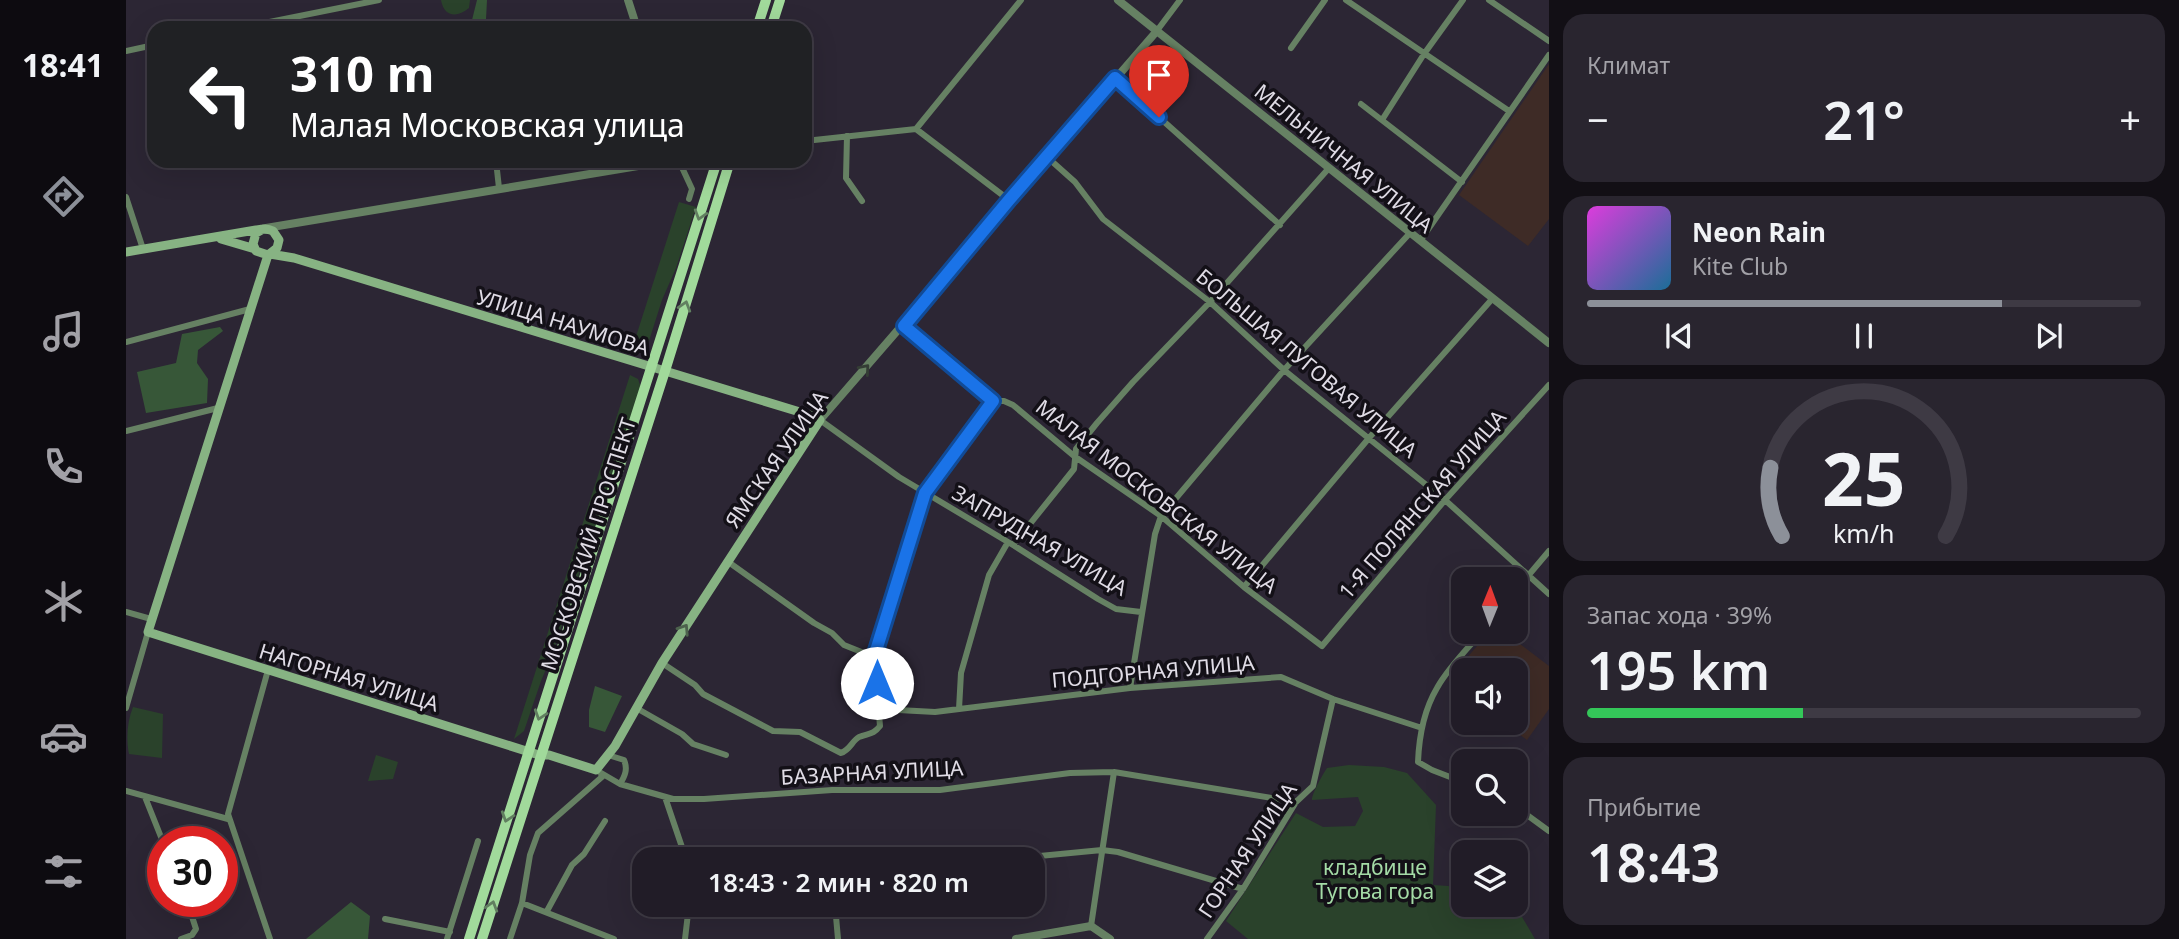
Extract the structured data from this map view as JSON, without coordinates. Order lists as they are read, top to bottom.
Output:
{
  "streets": {
    "main road": [
      "УЛИЦА НАУМОВА",
      "ЯМСКАЯ УЛИЦА",
      "МОСКОВСКИЙ ПРОСПЕКТ",
      "НАГОРНАЯ УЛИЦА",
      "БАЗАРНАЯ УЛИЦА"
    ],
    "street": [
      "МЕЛЬНИЧНАЯ УЛИЦА",
      "БОЛЬШАЯ ЛУГОВАЯ УЛИЦА",
      "МАЛАЯ МОСКОВСКАЯ УЛИЦА",
      "1-Я ПОЛЯНСКАЯ УЛИЦА",
      "ЗАПРУДНАЯ УЛИЦА",
      "ПОДГОРНАЯ УЛИЦА",
      "ГОРНАЯ УЛИЦА"
    ]
  },
  "crossings": [
    ["МЕЛЬНИЧНАЯ УЛИЦА", "ЯМСКАЯ УЛИЦА"],
    ["УЛИЦА НАУМОВА", "ЯМСКАЯ УЛИЦА"],
    ["УЛИЦА НАУМОВА", "ЗАПРУДНАЯ УЛИЦА"],
    ["УЛИЦА НАУМОВА", "МОСКОВСКИЙ ПРОСПЕКТ"],
    ["БОЛЬШАЯ ЛУГОВАЯ УЛИЦА", "ЯМСКАЯ УЛИЦА"],
    ["БОЛЬШАЯ ЛУГОВАЯ УЛИЦА", "1-Я ПОЛЯНСКАЯ УЛИЦА"],
    ["ЯМСКАЯ УЛИЦА", "МАЛАЯ МОСКОВСКАЯ УЛИЦА"],
    ["ЯМСКАЯ УЛИЦА", "ЗАПРУДНАЯ УЛИЦА"],
    ["ЯМСКАЯ УЛИЦА", "БАЗАРНАЯ УЛИЦА"],
    ["МАЛАЯ МОСКОВСКАЯ УЛИЦА", "1-Я ПОЛЯНСКАЯ УЛИЦА"],
    ["МОСКОВСКИЙ ПРОСПЕКТ", "НАГОРНАЯ УЛИЦА"],
    ["МОСКОВСКИЙ ПРОСПЕКТ", "БАЗАРНАЯ УЛИЦА"],
    ["ПОДГОРНАЯ УЛИЦА", "ГОРНАЯ УЛИЦА"],
    ["НАГОРНАЯ УЛИЦА", "БАЗАРНАЯ УЛИЦА"],
    ["БАЗАРНАЯ УЛИЦА", "ГОРНАЯ УЛИЦА"]
  ],
  "parks": ["кладбище Тугова гора"],
  "north": "top",
  "page": {
    "tabs": "18:41",
    "tile": [
      "Климат",
      ["Запас хода · 39%", "195 km"],
      ["Прибытие", "18:43"]
    ],
    "turn": ["310 m", "Малая Московская улица"],
    "heat": ["−", "21°", "+"],
    "song": ["Neon Rain", "Kite Club"],
    "limit": "30",
    "trip": "18:43 · 2 мин · 820 m",
    "gauge": ["25", "km/h"]
  }
}
